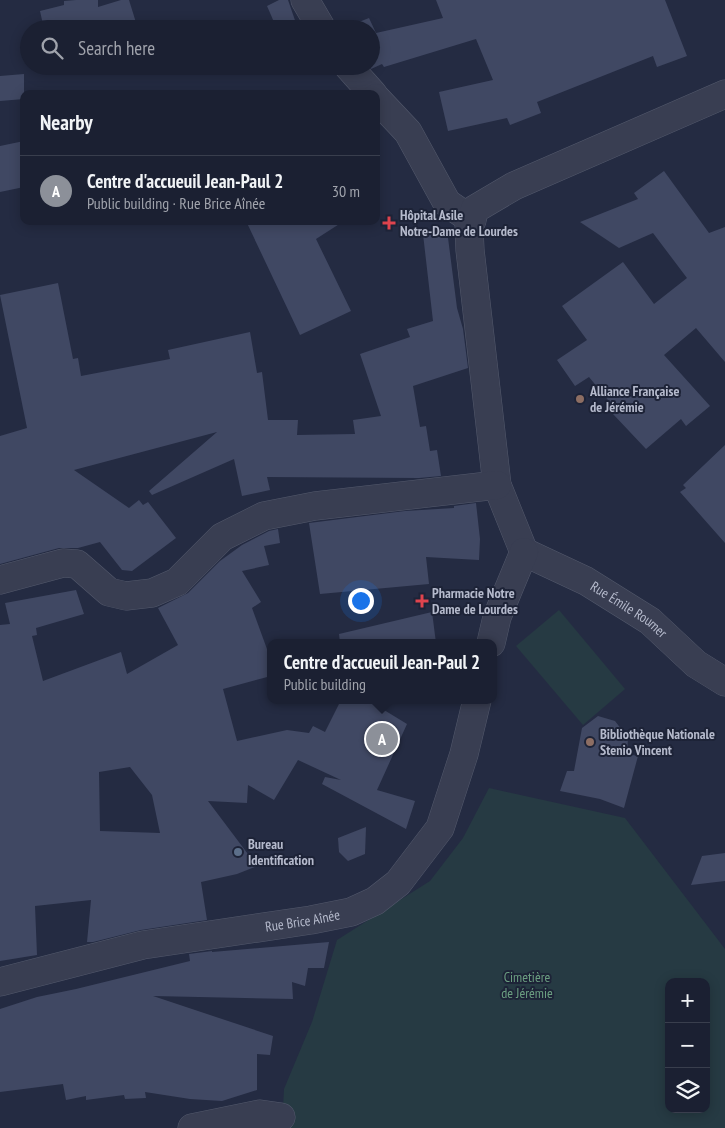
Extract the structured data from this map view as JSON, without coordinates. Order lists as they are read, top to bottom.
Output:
{
  "streets": {
    "street": ["Rue Émile Roumer", "Rue Brice Aînée"]
  },
  "parks": ["Cimetière de Jérémie"],
  "places": {
    "health": ["Hôpital Asile Notre-Dame de Lourdes", "Pharmacie Notre Dame de Lourdes"],
    "other": ["Alliance Française de Jérémie", "Bibliothèque Nationale Stenio Vincent", "Bureau Identification"]
  },
  "page": {
    "search": "Search here",
    "heading": "Nearby",
    "list": [
      {
        "mark": "A",
        "name": "Centre d'accueuil Jean-Paul 2",
        "note": "Public building · Rue Brice Aînée",
        "value": "30 m"
      }
    ],
    "popup": ["Centre d'accueuil Jean-Paul 2", "Public building"],
    "pins": "A",
    "map_buttons": ["+", "−"]
  }
}
